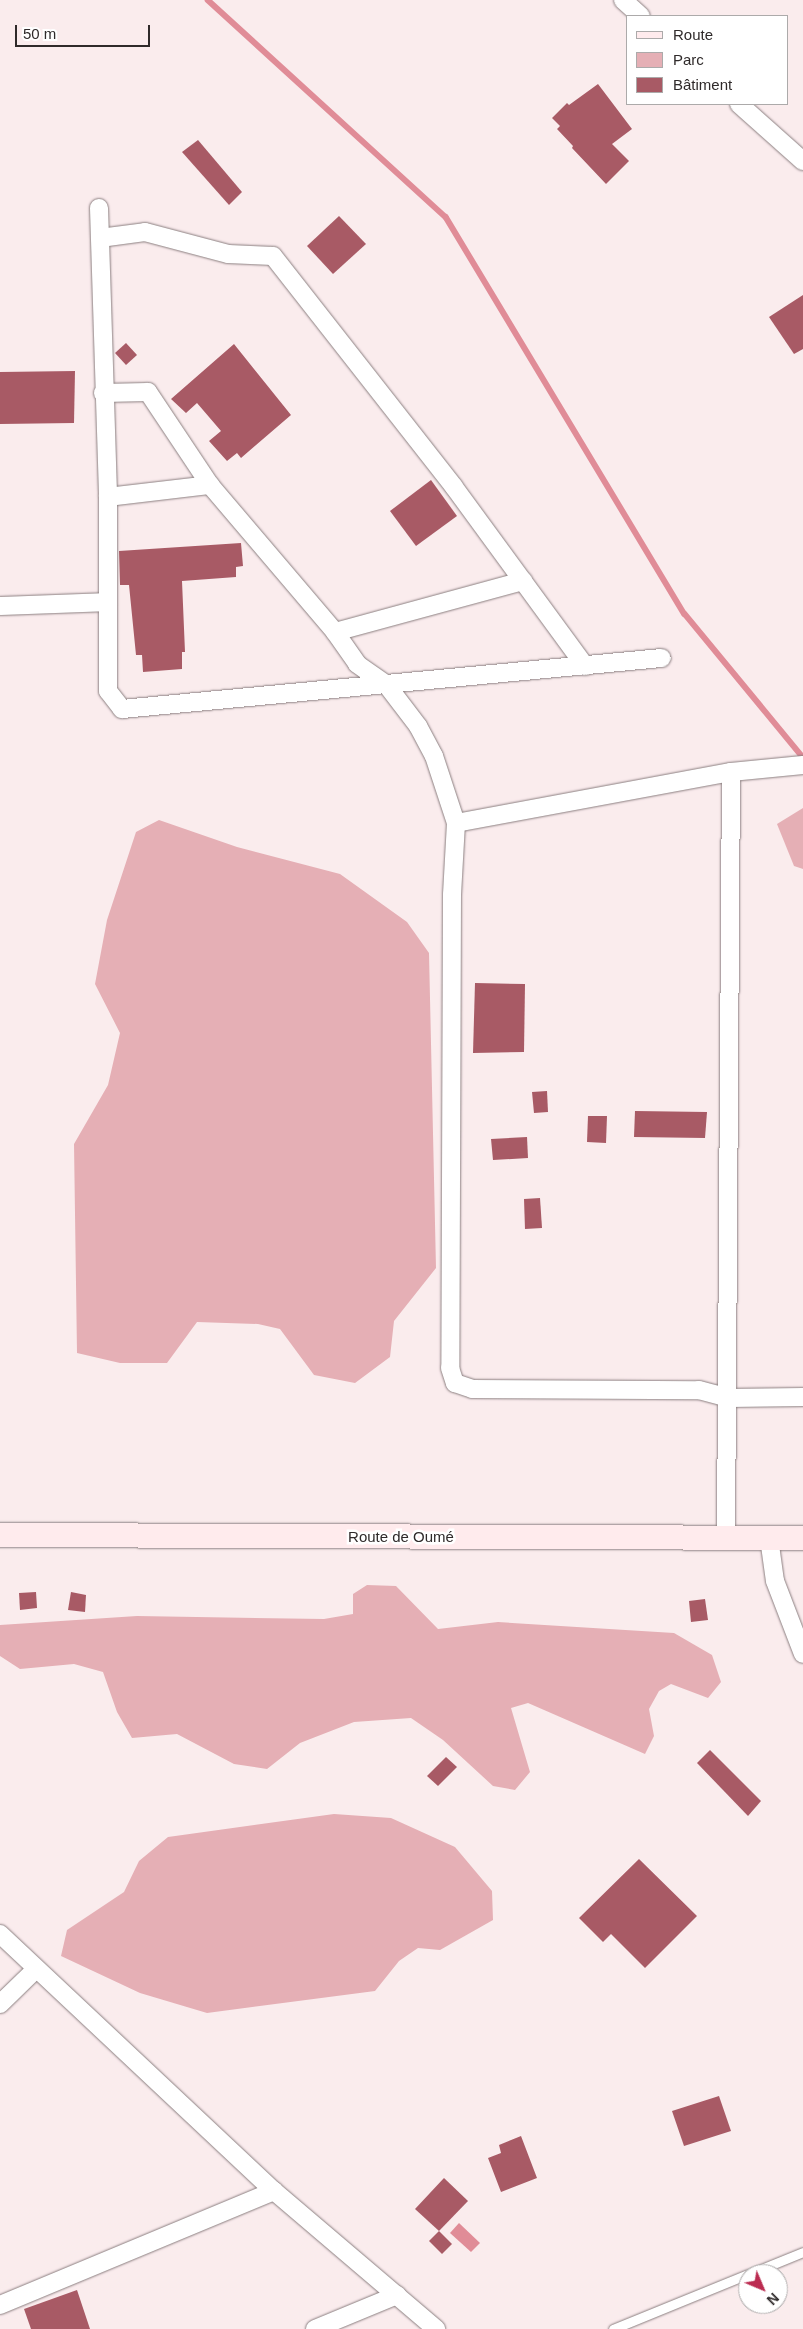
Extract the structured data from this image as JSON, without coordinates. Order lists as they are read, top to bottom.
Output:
{
  "streets": {
    "main road": ["Route de Oumé"]
  },
  "legend": ["Route", "Parc", "Bâtiment"],
  "scale_bar": "50 m",
  "north": "bottom right"
}
